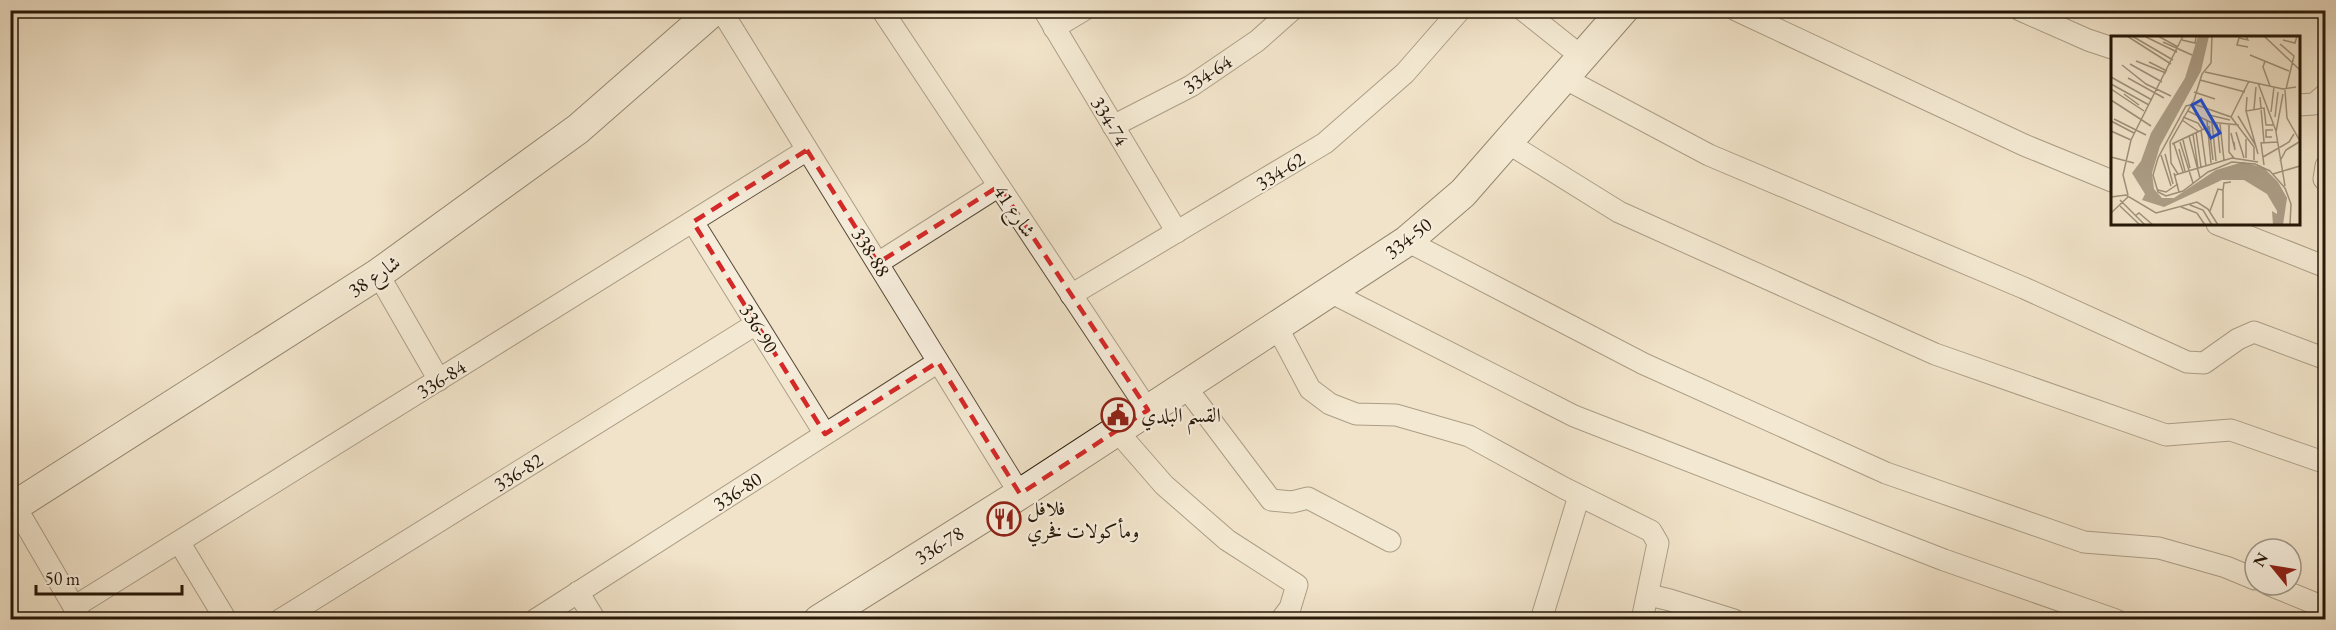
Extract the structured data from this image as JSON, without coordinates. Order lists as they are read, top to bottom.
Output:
{
  "streets": {
    "street": [
      "334-64",
      "334-74",
      "334-62",
      "شارع 41",
      "334-50",
      "338-88",
      "شارع 38",
      "336-90",
      "336-84",
      "336-82",
      "336-80",
      "336-78"
    ]
  },
  "crossings": [
    ["334-64", "334-74"],
    ["334-74", "334-62"],
    ["334-62", "شارع 41"],
    ["شارع 41", "334-50"],
    ["شارع 41", "336-78"],
    ["334-50", "336-78"],
    ["338-88", "336-84"],
    ["338-88", "336-80"],
    ["338-88", "336-78"],
    ["336-90", "336-84"],
    ["336-90", "336-82"],
    ["336-90", "336-80"]
  ],
  "places": {
    "public building": ["القسم البلدي"],
    "restaurant": ["فلافل ومأكولات فخري"]
  },
  "scale_bar": "50 m",
  "north": "top left"
}
